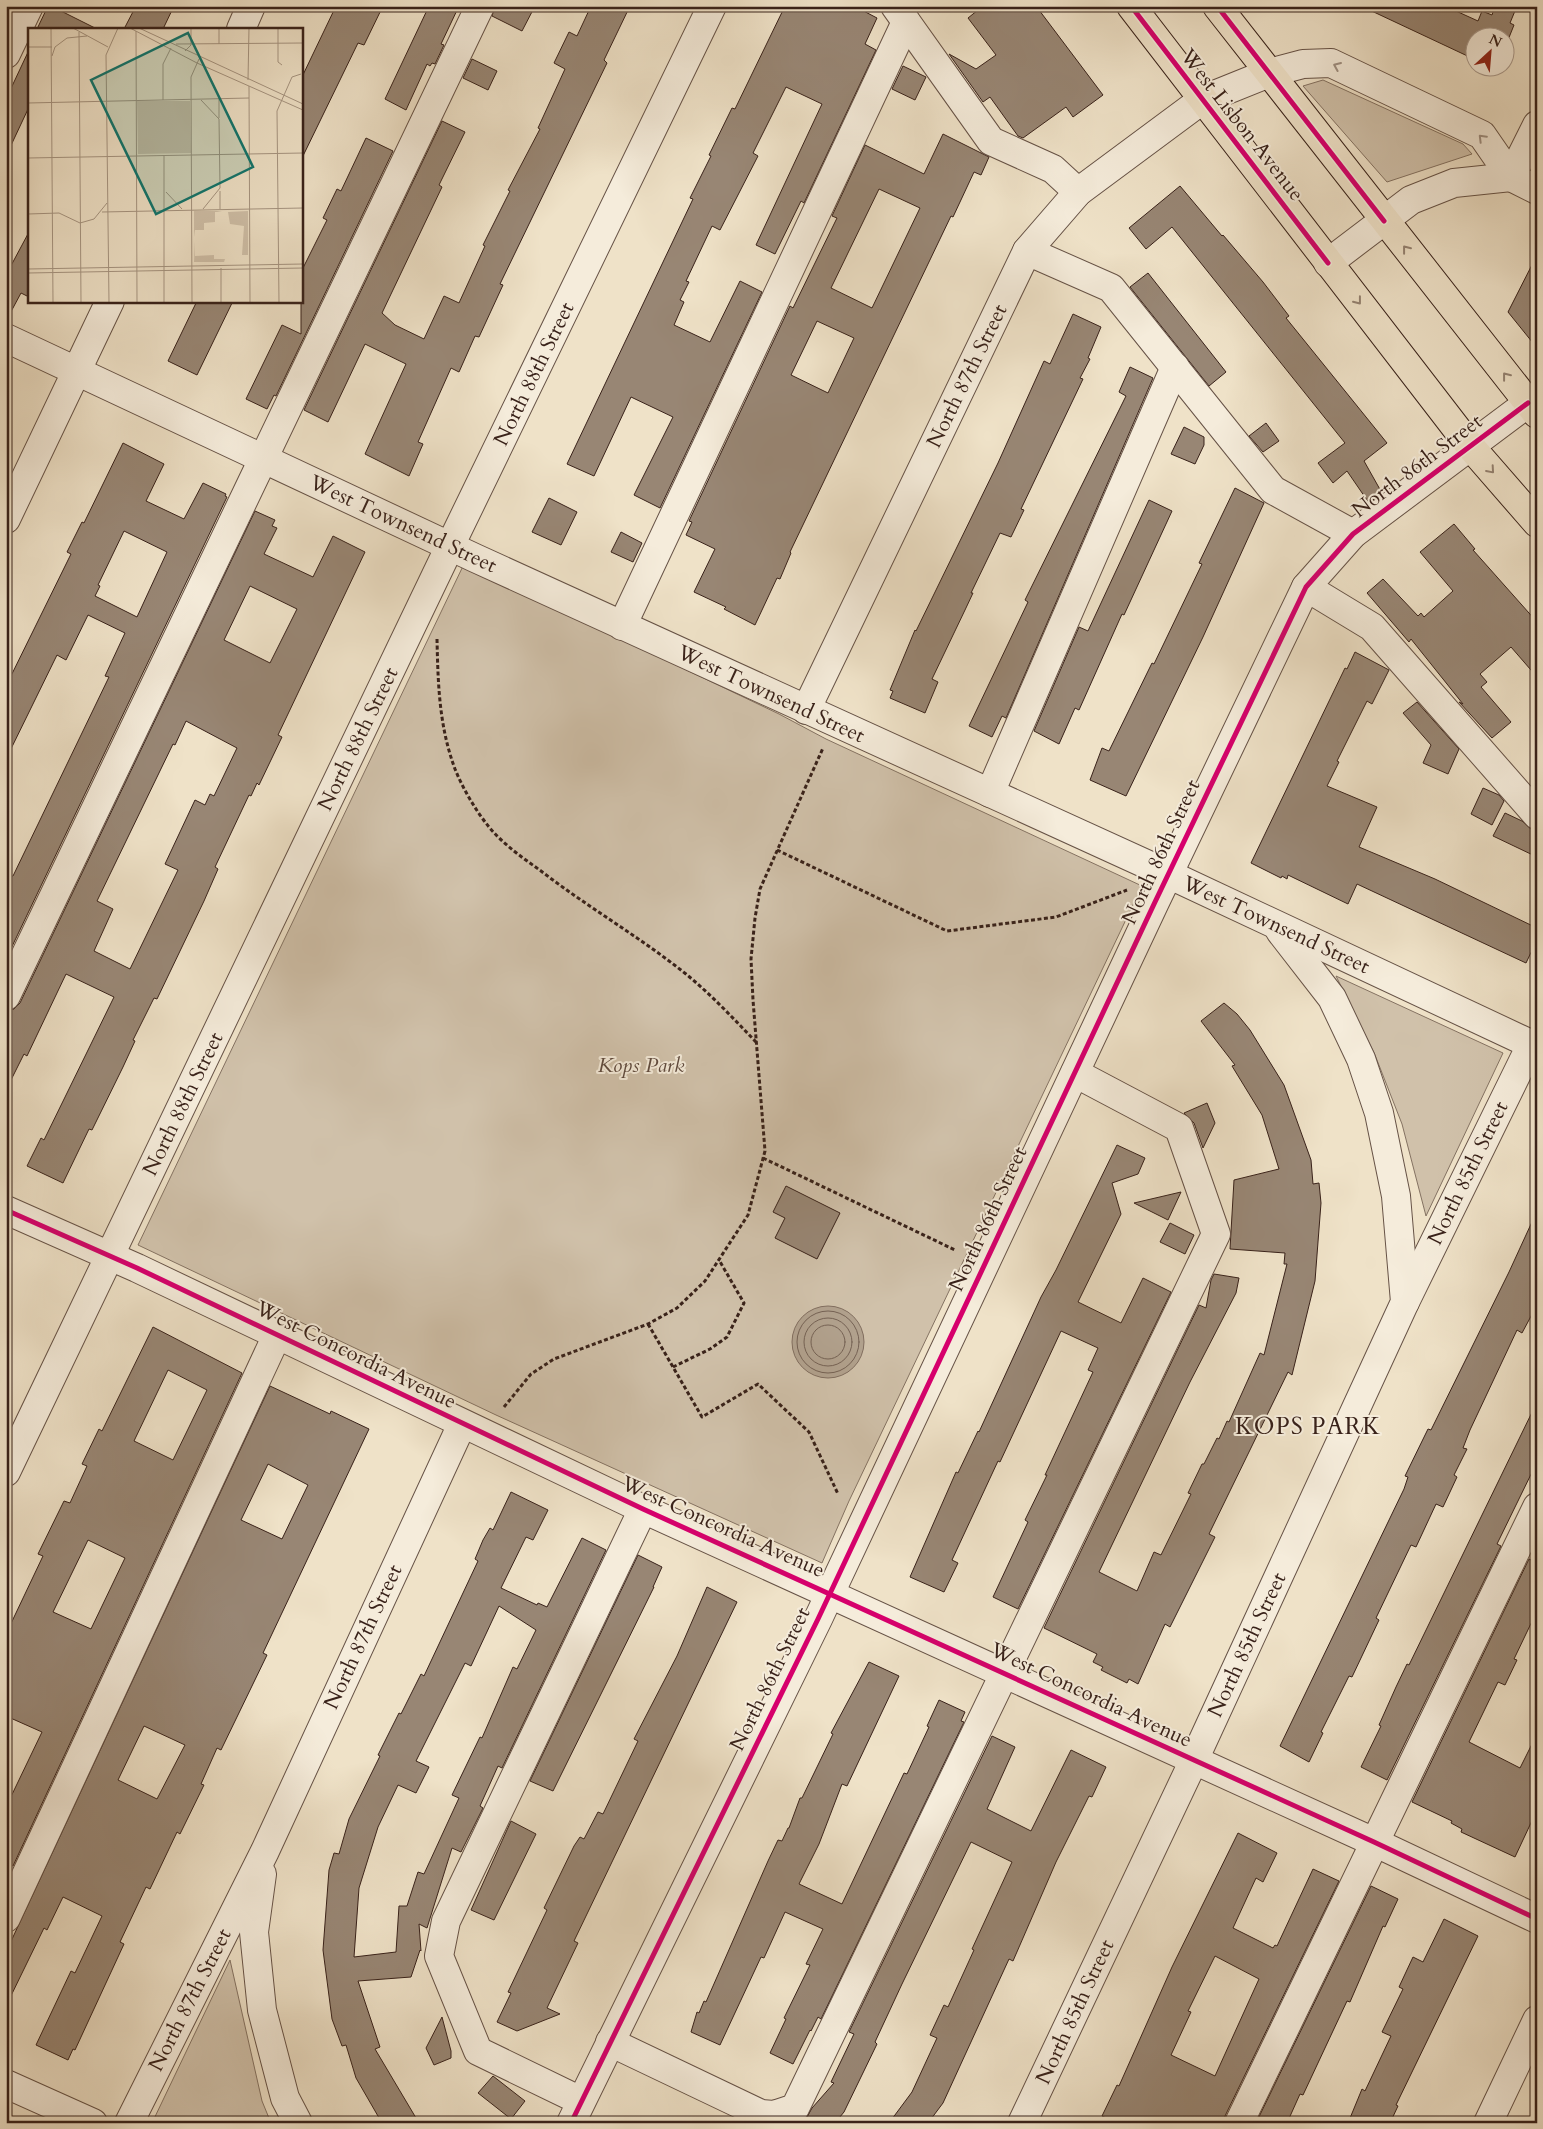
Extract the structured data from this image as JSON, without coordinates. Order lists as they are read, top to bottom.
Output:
{
  "streets": {
    "main road": ["West Lisbon Avenue"],
    "street": [
      "North 88th Street",
      "North 87th Street",
      "North 86th Street",
      "West Townsend Street",
      "North 85th Street",
      "West Concordia Avenue"
    ]
  },
  "crossings": [
    ["West Lisbon Avenue", "North 87th Street"],
    ["West Lisbon Avenue", "North 86th Street"],
    ["North 88th Street", "West Townsend Street"],
    ["North 88th Street", "West Concordia Avenue"],
    ["North 87th Street", "West Townsend Street"],
    ["North 87th Street", "West Concordia Avenue"],
    ["North 86th Street", "West Townsend Street"],
    ["North 86th Street", "West Concordia Avenue"],
    ["West Townsend Street", "North 85th Street"],
    ["North 85th Street", "West Concordia Avenue"]
  ],
  "districts": ["KOPS PARK"],
  "parks": ["Kops Park"],
  "north": "top right"
}
